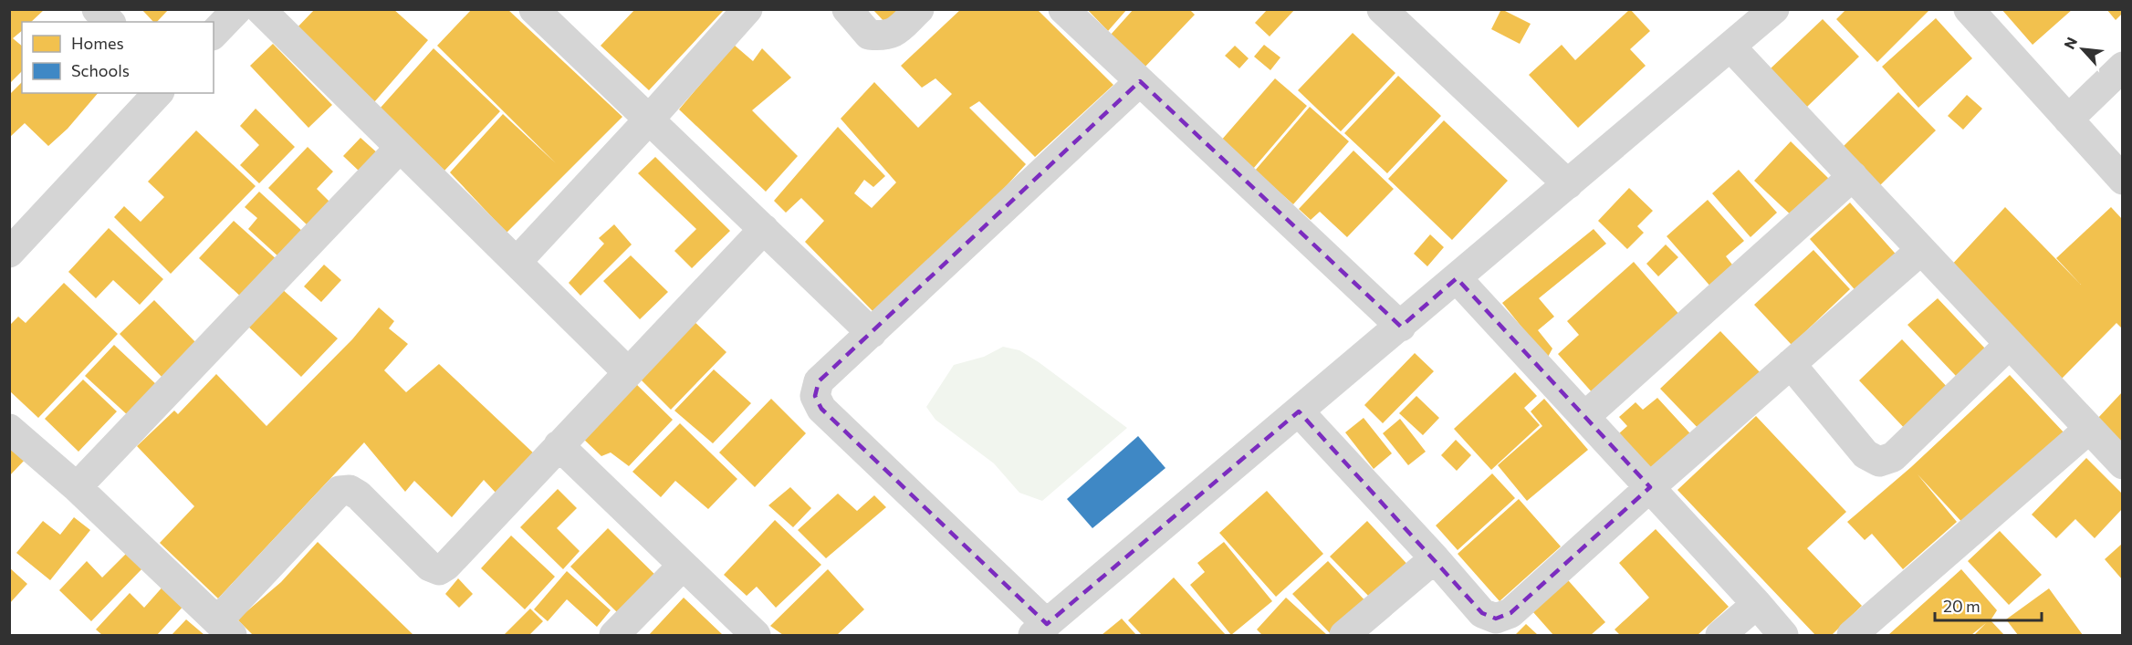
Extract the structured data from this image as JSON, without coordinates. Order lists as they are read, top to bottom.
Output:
{
  "legend": ["Homes", "Schools"],
  "scale_bar": "20 m",
  "north": "top left"
}
